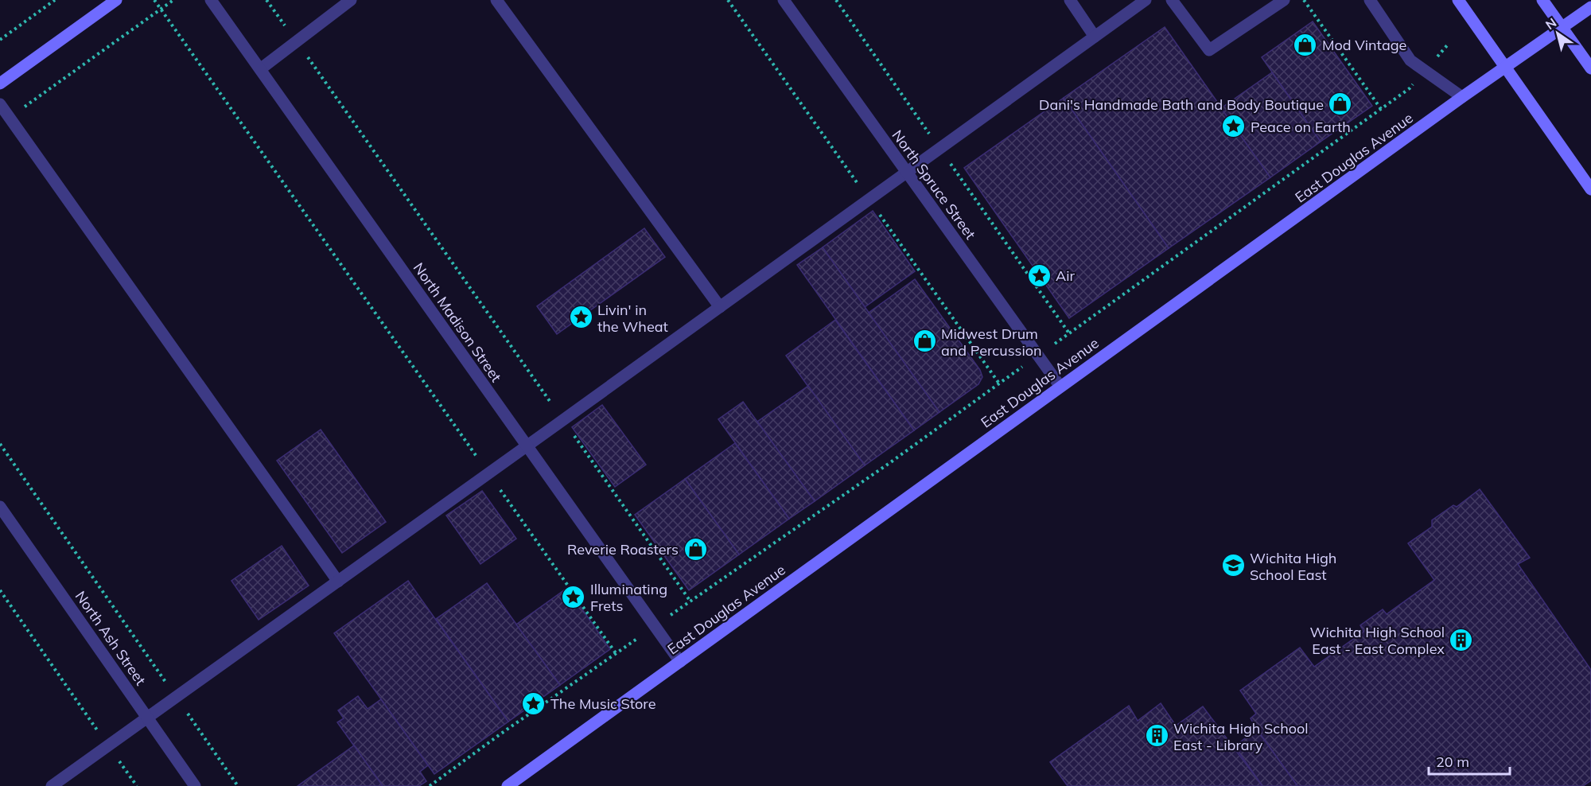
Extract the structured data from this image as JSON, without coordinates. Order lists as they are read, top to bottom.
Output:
{
  "streets": {
    "main road": ["East Douglas Avenue"],
    "street": ["North Spruce Street", "North Madison Street", "North Ash Street"]
  },
  "crossings": [
    ["East Douglas Avenue", "North Spruce Street"],
    ["East Douglas Avenue", "North Madison Street"]
  ],
  "places": {
    "shop": [
      "Mod Vintage",
      "Dani's Handmade Bath and Body Boutique",
      "Midwest Drum and Percussion",
      "Reverie Roasters"
    ],
    "place": [
      "Peace on Earth",
      "Air",
      "Livin' in the Wheat",
      "Illuminating Frets",
      "The Music Store"
    ],
    "school or university": ["Wichita High School East"],
    "building": ["Wichita High School East - East Complex", "Wichita High School East - Library"]
  },
  "scale_bar": "20 m",
  "north": "top left"
}
